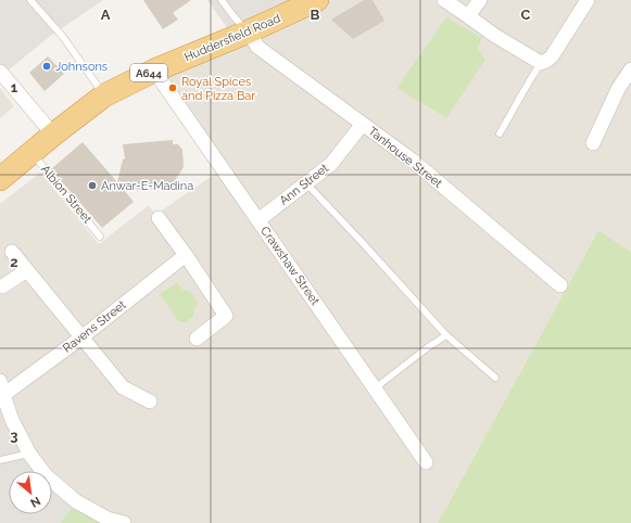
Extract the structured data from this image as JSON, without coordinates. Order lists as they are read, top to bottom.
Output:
{
  "streets": {
    "highway": ["Huddersfield Road", "A644"],
    "street": [
      "Tanhouse Street",
      "Ann Street",
      "Crawshaw Street",
      "Ravens Street"
    ],
    "lane": ["Albion Street"]
  },
  "crossings": [
    ["Huddersfield Road", "Tanhouse Street"],
    ["Huddersfield Road", "Albion Street"],
    ["Huddersfield Road", "Crawshaw Street"],
    ["Tanhouse Street", "Ann Street"],
    ["Ann Street", "Crawshaw Street"]
  ],
  "places": ["Johnsons", "Royal Spices and Pizza Bar", "Anwar-E-Madina"],
  "north": "bottom right",
  "grid": {
    "columns": ["A", "B", "C"],
    "rows": ["1", "2", "3"]
  }
}
